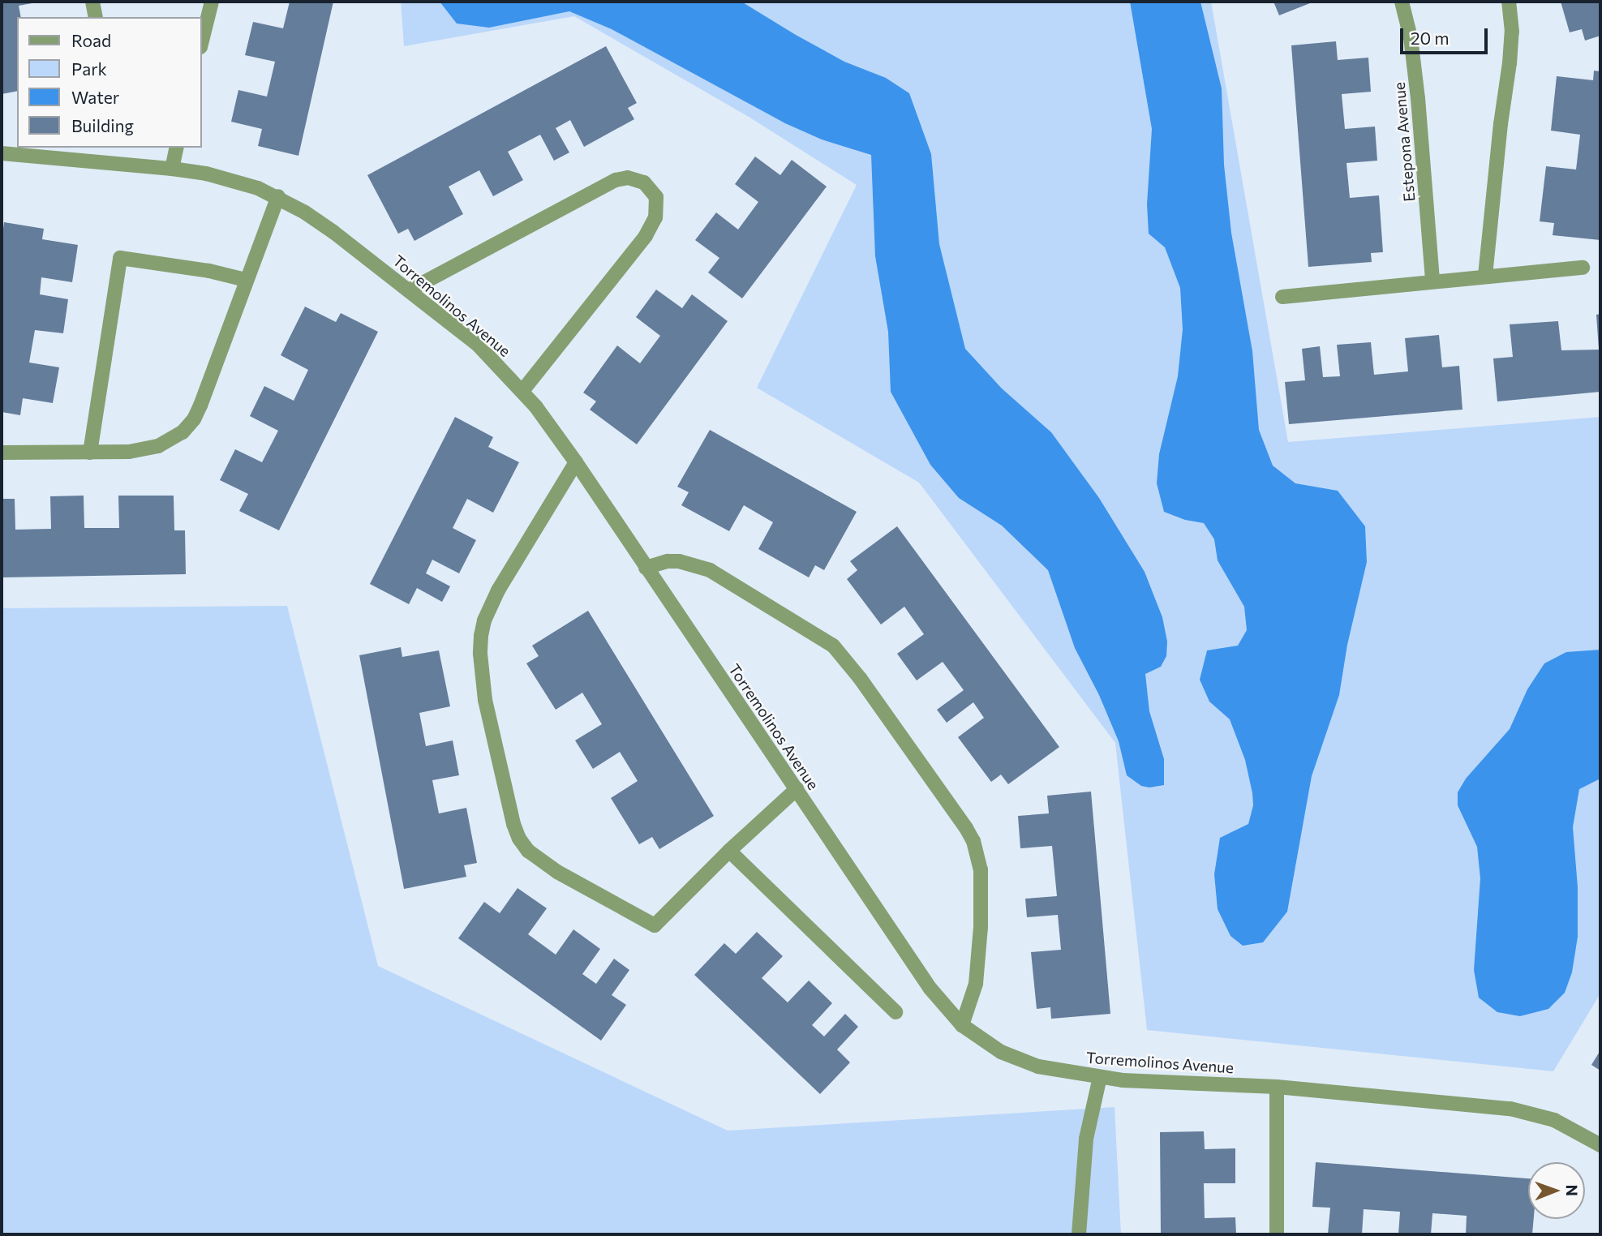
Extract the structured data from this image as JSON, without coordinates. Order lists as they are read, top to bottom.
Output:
{
  "streets": {
    "street": ["Estepona Avenue", "Torremolinos Avenue"]
  },
  "legend": [
    "Road",
    "Park",
    "Water",
    "Building"
  ],
  "scale_bar": "20 m",
  "north": "right"
}
